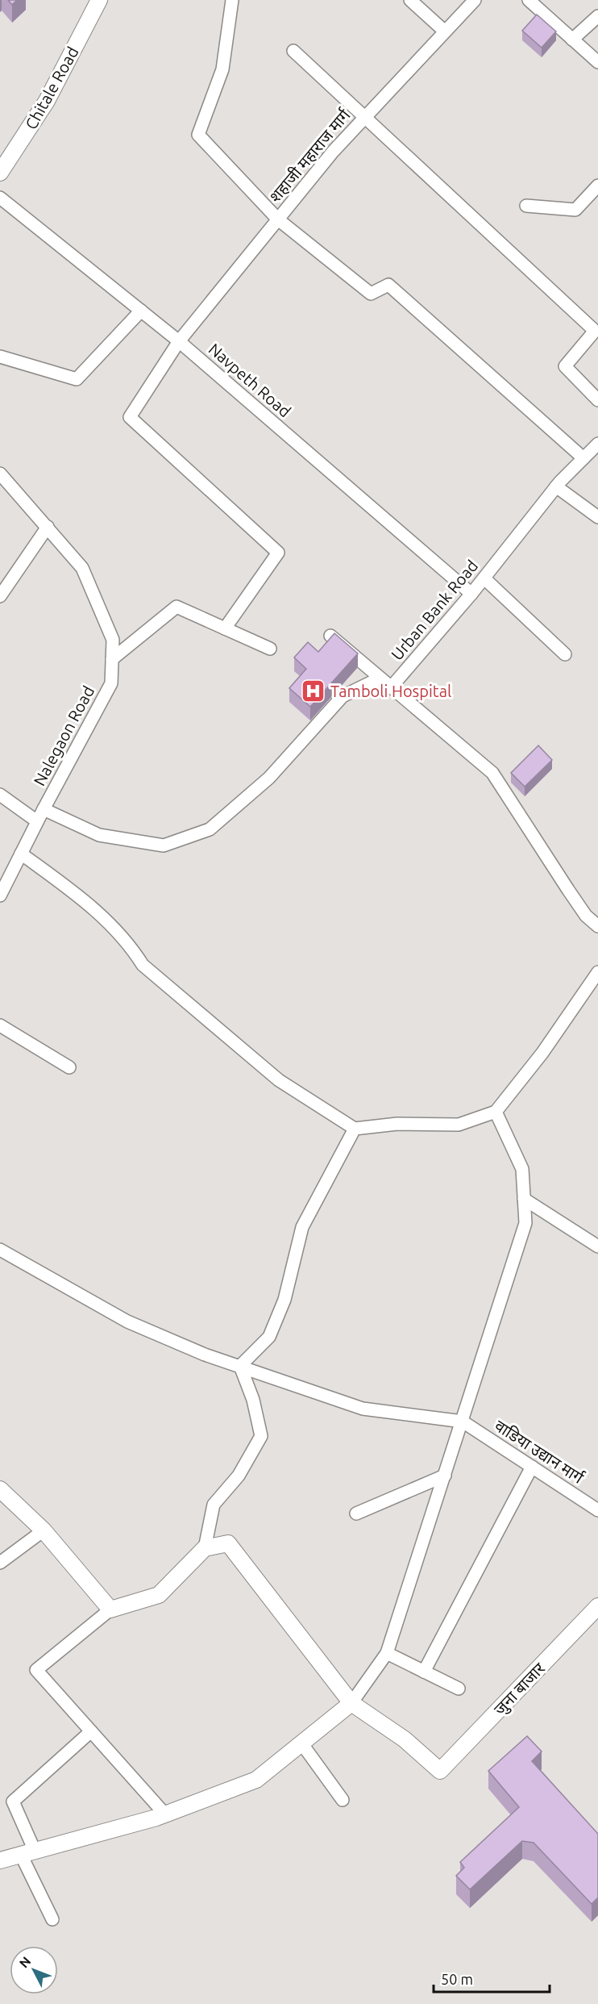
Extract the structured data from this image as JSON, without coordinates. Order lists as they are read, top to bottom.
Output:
{
  "streets": {
    "street": [
      "Chitale Road",
      "शहाजी महाराज मार्ग",
      "Navpeth Road",
      "Urban Bank Road",
      "Nalegaon Road",
      "वाडिया उद्यान मार्ग",
      "जुना बाजार"
    ]
  },
  "crossings": [
    ["शहाजी महाराज मार्ग", "Navpeth Road"],
    ["Navpeth Road", "Urban Bank Road"]
  ],
  "places": {
    "hospital": ["Tamboli Hospital"]
  },
  "scale_bar": "50 m",
  "north": "top left"
}
